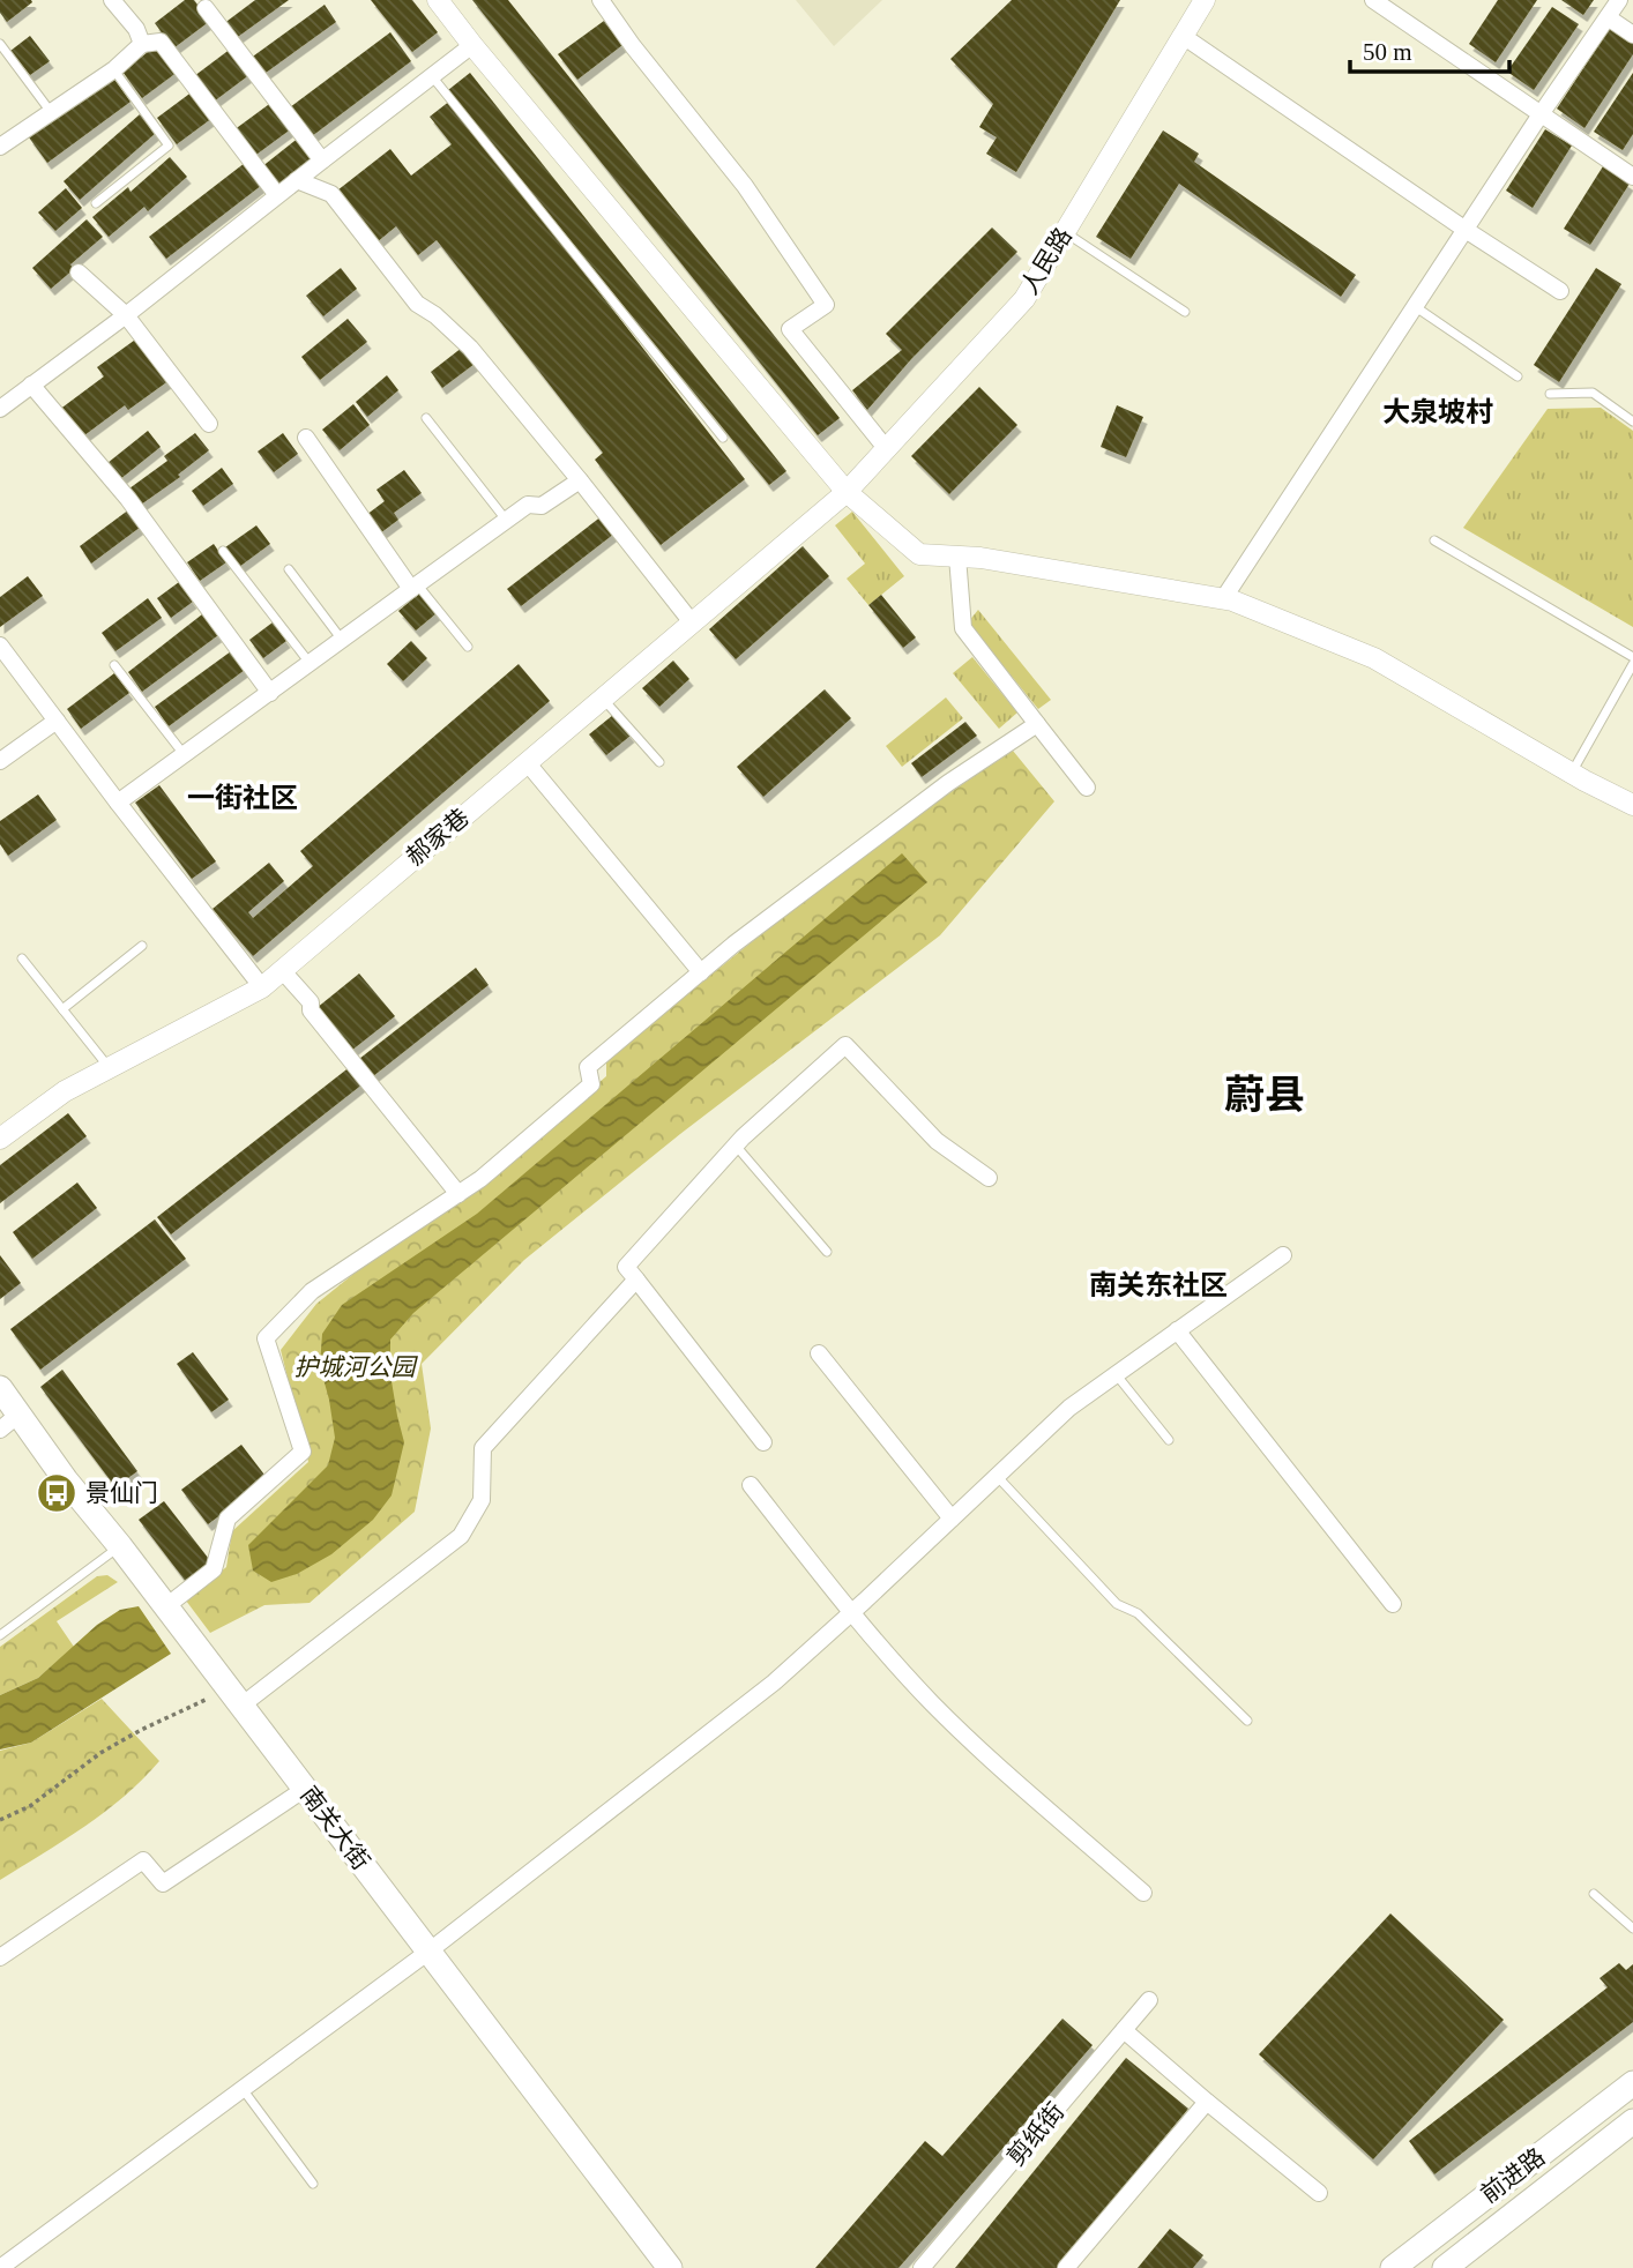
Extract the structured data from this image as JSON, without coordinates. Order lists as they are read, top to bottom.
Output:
{
  "streets": {
    "main road": ["南关大街", "前进路"],
    "street": ["人民路", "郝家巷", "剪纸街"]
  },
  "crossings": [
    ["人民路", "郝家巷"]
  ],
  "districts": [
    "大泉坡村",
    "一街社区",
    "蔚县",
    "南关东社区"
  ],
  "parks": ["护城河公园"],
  "places": {
    "bus stop": ["景仙门"]
  },
  "scale_bar": "50 m"
}
